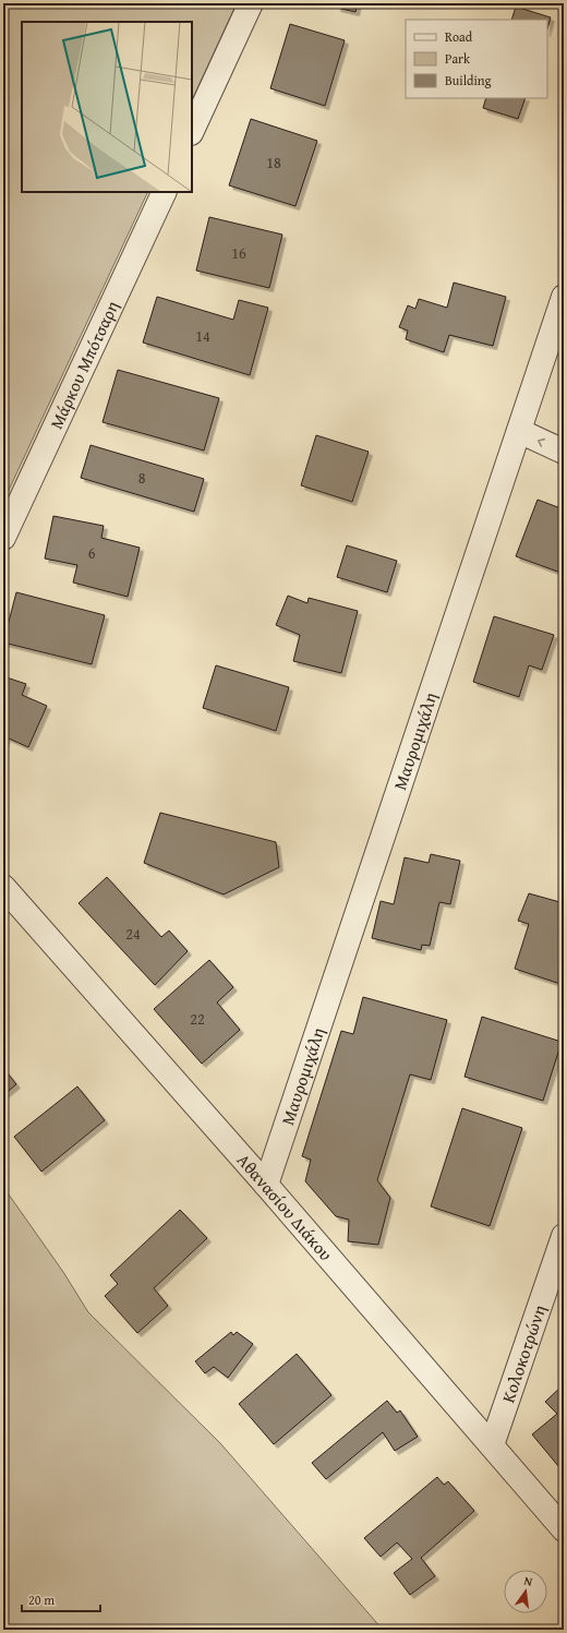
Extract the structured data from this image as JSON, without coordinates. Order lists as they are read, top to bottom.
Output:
{
  "streets": {
    "street": [
      "Μάρκου Μπότσαρη",
      "Μαυρομιχάλη",
      "Αθανασίου Διάκου",
      "Κολοκοτρώνη"
    ]
  },
  "crossings": [
    ["Μαυρομιχάλη", "Αθανασίου Διάκου"],
    ["Αθανασίου Διάκου", "Κολοκοτρώνη"]
  ],
  "house_numbers": [
    "18",
    "16",
    "14",
    "8",
    "6",
    "24",
    "22"
  ],
  "legend": ["Road", "Park", "Building"],
  "scale_bar": "20 m",
  "north": "top"
}
